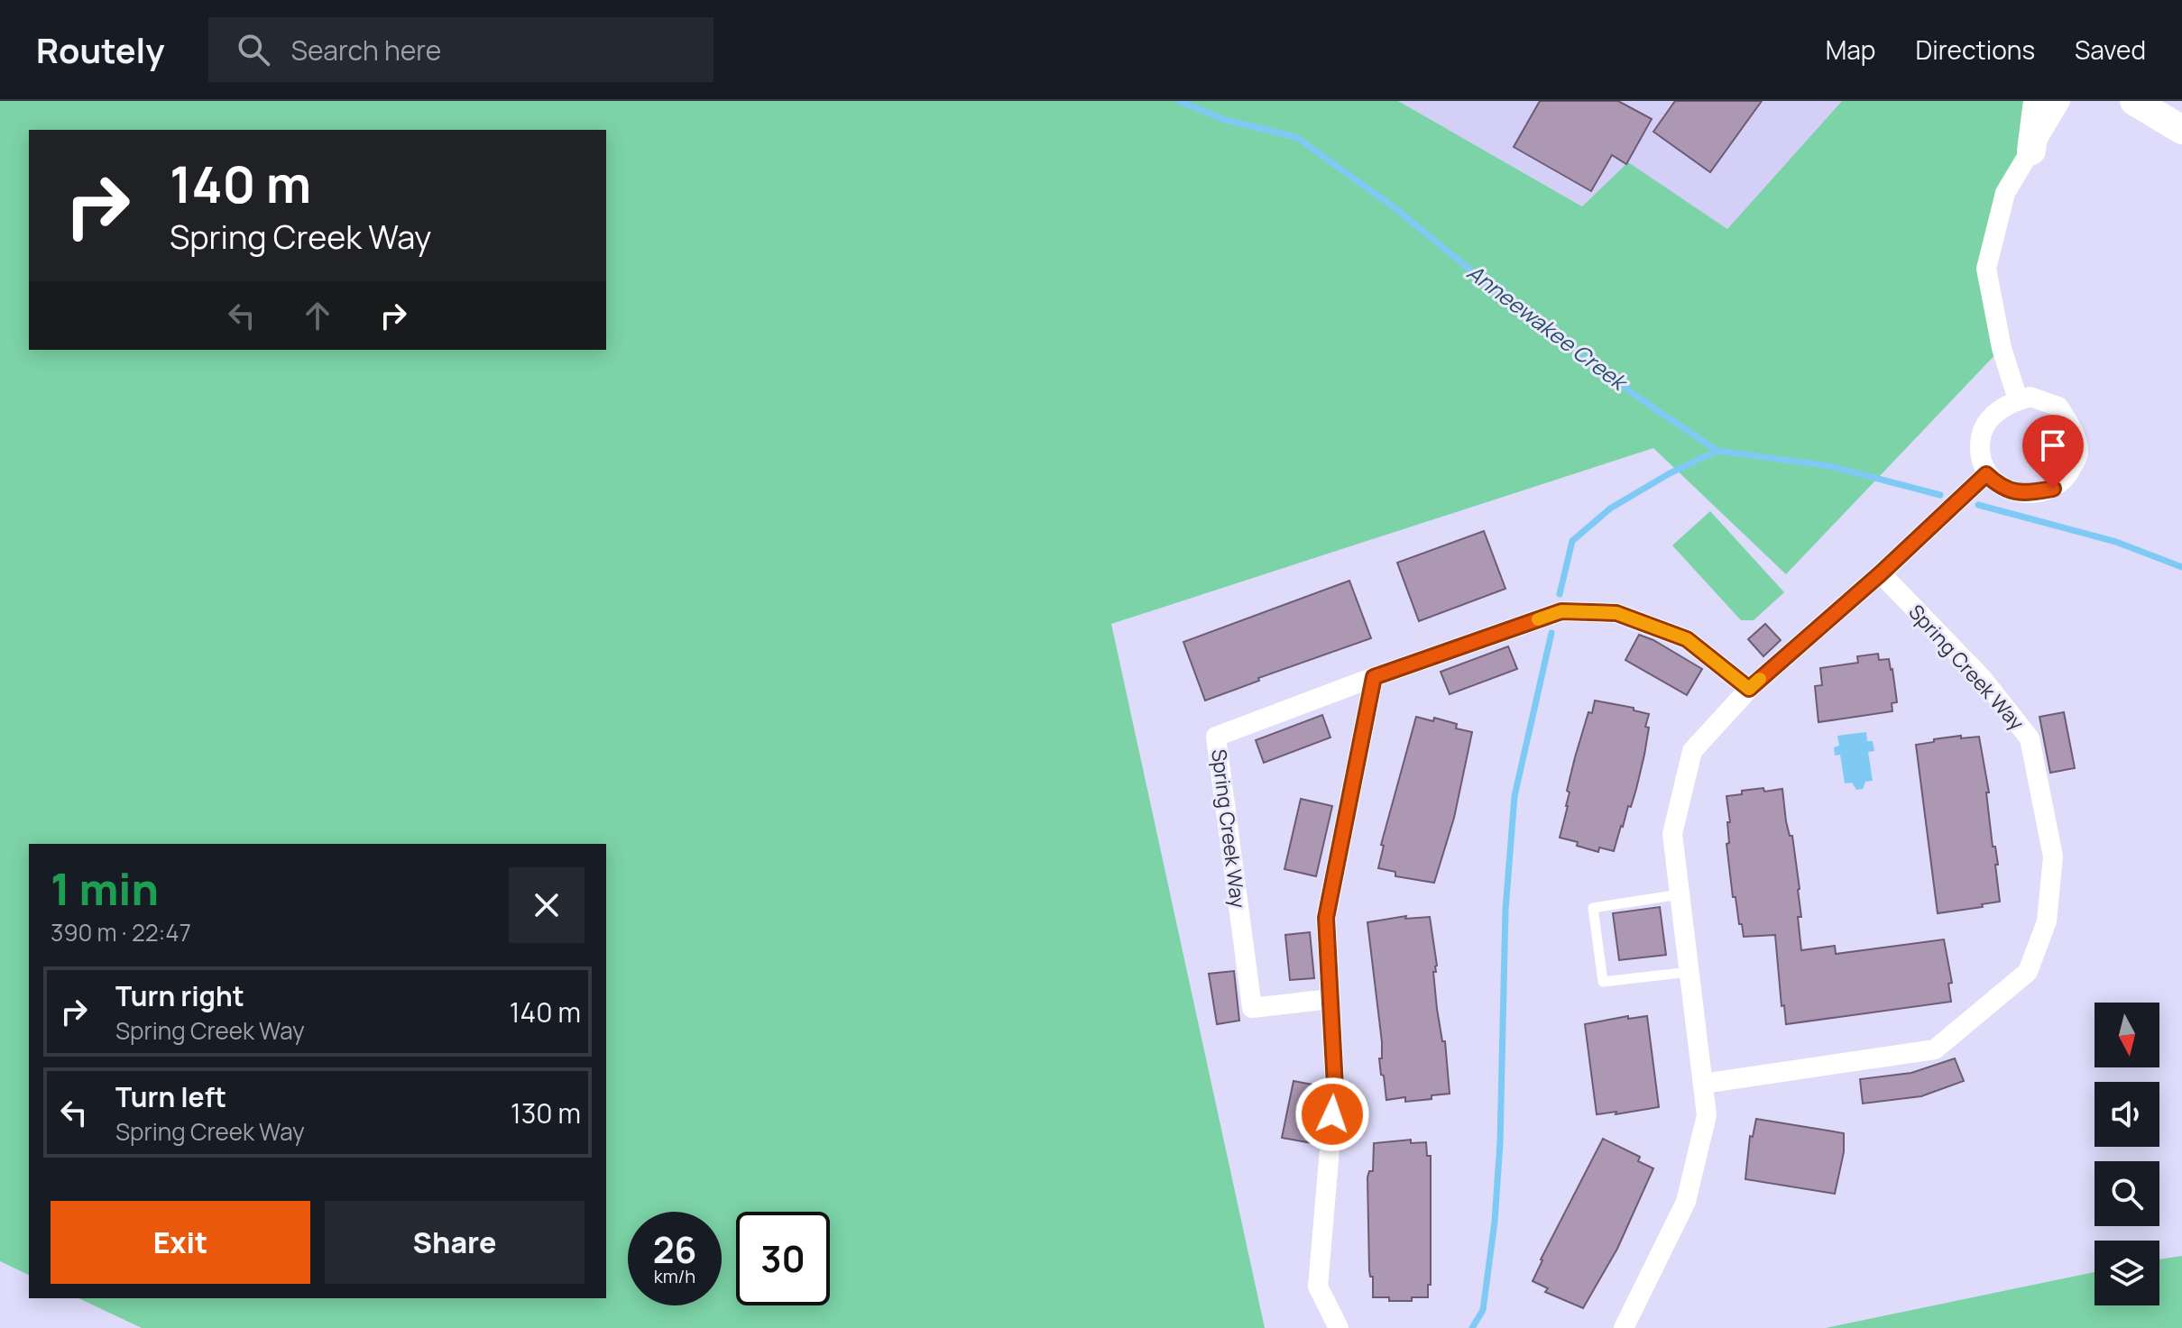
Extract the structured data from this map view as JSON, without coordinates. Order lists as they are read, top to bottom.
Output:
{
  "streets": {
    "street": ["Spring Creek Way"]
  },
  "water": ["Anneewakee Creek"],
  "north": "bottom",
  "page": {
    "header": "Routely",
    "search": "Search here",
    "nav": ["Map", "Directions", "Saved"],
    "turn": ["140 m", "Spring Creek Way"],
    "heading": ["1 min", "390 m · 22:47"],
    "list": [
      {
        "name": "Turn right",
        "note": "Spring Creek Way",
        "value": "140 m"
      },
      {
        "name": "Turn left",
        "note": "Spring Creek Way",
        "value": "130 m"
      }
    ],
    "buttons": ["Exit", "Share"],
    "speed": "26 km/h",
    "limit": "30"
  }
}
